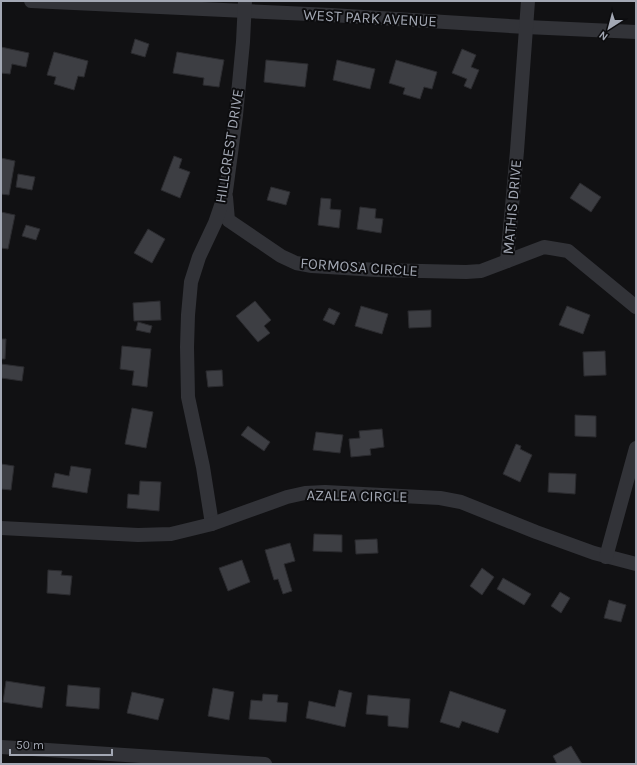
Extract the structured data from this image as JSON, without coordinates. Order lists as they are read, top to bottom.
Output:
{
  "streets": {
    "street": [
      "WEST PARK AVENUE",
      "HILLCREST DRIVE",
      "MATHIS DRIVE",
      "FORMOSA CIRCLE",
      "AZALEA CIRCLE"
    ]
  },
  "crossings": [
    ["WEST PARK AVENUE", "HILLCREST DRIVE"],
    ["WEST PARK AVENUE", "MATHIS DRIVE"],
    ["HILLCREST DRIVE", "FORMOSA CIRCLE"],
    ["HILLCREST DRIVE", "AZALEA CIRCLE"],
    ["MATHIS DRIVE", "FORMOSA CIRCLE"]
  ],
  "scale_bar": "50 m",
  "north": "bottom left"
}
